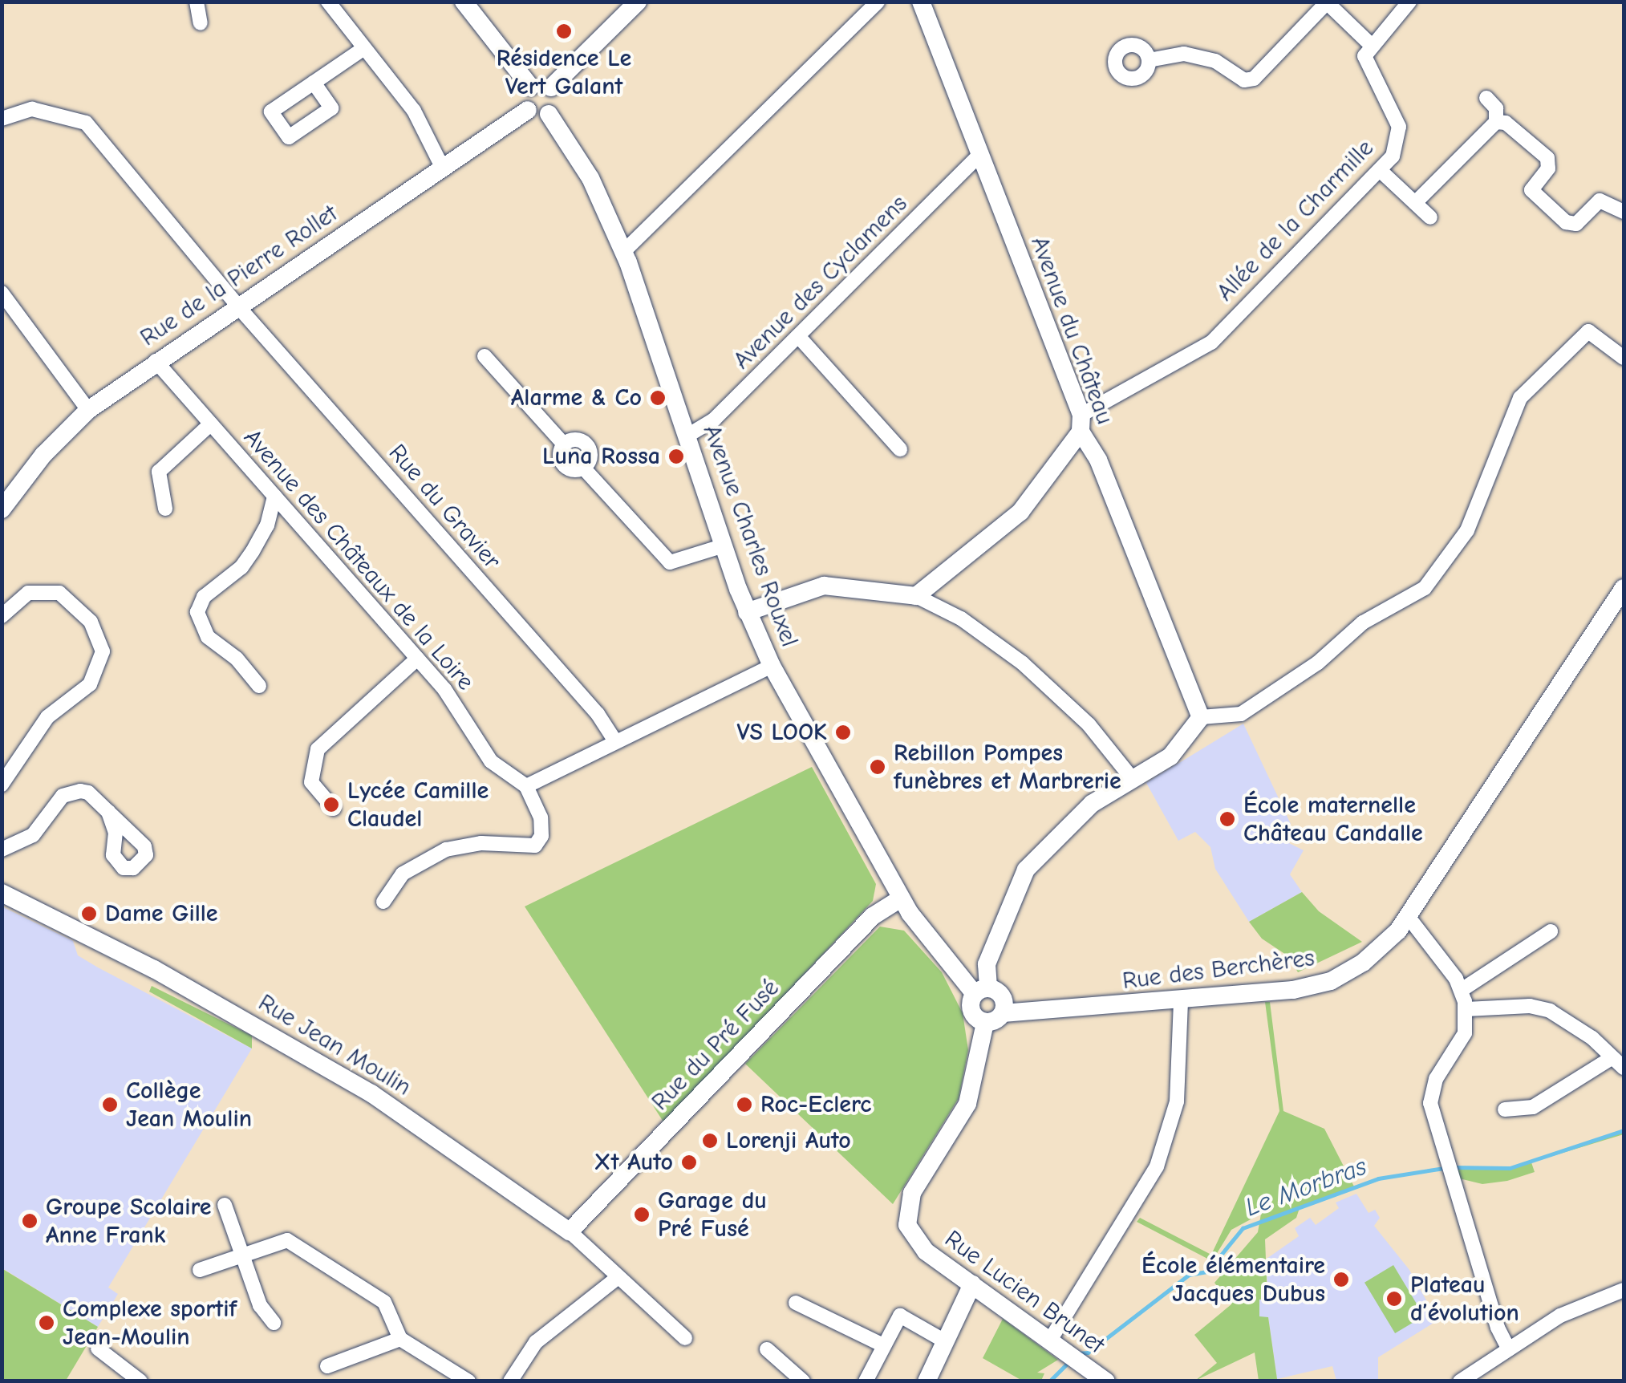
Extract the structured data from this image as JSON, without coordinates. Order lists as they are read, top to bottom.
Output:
{
  "streets": {
    "street": [
      "Allée de la Charmille",
      "Rue de la Pierre Rollet",
      "Avenue des Cyclamens",
      "Avenue du Château",
      "Rue du Gravier",
      "Avenue Charles Rouxel",
      "Avenue des Châteaux de la Loire",
      "Rue des Berchères",
      "Rue Jean Moulin",
      "Rue du Pré Fusé",
      "Rue Lucien Brunet"
    ]
  },
  "crossings": [
    ["Allée de la Charmille", "Avenue du Château"],
    ["Rue de la Pierre Rollet", "Rue du Gravier"],
    ["Rue de la Pierre Rollet", "Avenue Charles Rouxel"],
    ["Rue de la Pierre Rollet", "Avenue des Châteaux de la Loire"],
    ["Avenue des Cyclamens", "Avenue du Château"],
    ["Avenue des Cyclamens", "Avenue Charles Rouxel"],
    ["Avenue Charles Rouxel", "Rue du Pré Fusé"],
    ["Rue Jean Moulin", "Rue du Pré Fusé"]
  ],
  "water": ["Le Morbras"],
  "places": [
    "Résidence Le Vert Galant",
    "Alarme & Co",
    "Luna Rossa",
    "VS LOOK",
    "Rebillon Pompes funèbres et Marbrerie",
    "Lycée Camille Claudel",
    "École maternelle Château Candalle",
    "Dame Gille",
    "Collège Jean Moulin",
    "Roc-Eclerc",
    "Lorenji Auto",
    "Xt Auto",
    "Garage du Pré Fusé",
    "Groupe Scolaire Anne Frank",
    "École élémentaire Jacques Dubus",
    "Plateau d’évolution",
    "Complexe sportif Jean-Moulin"
  ]
}
